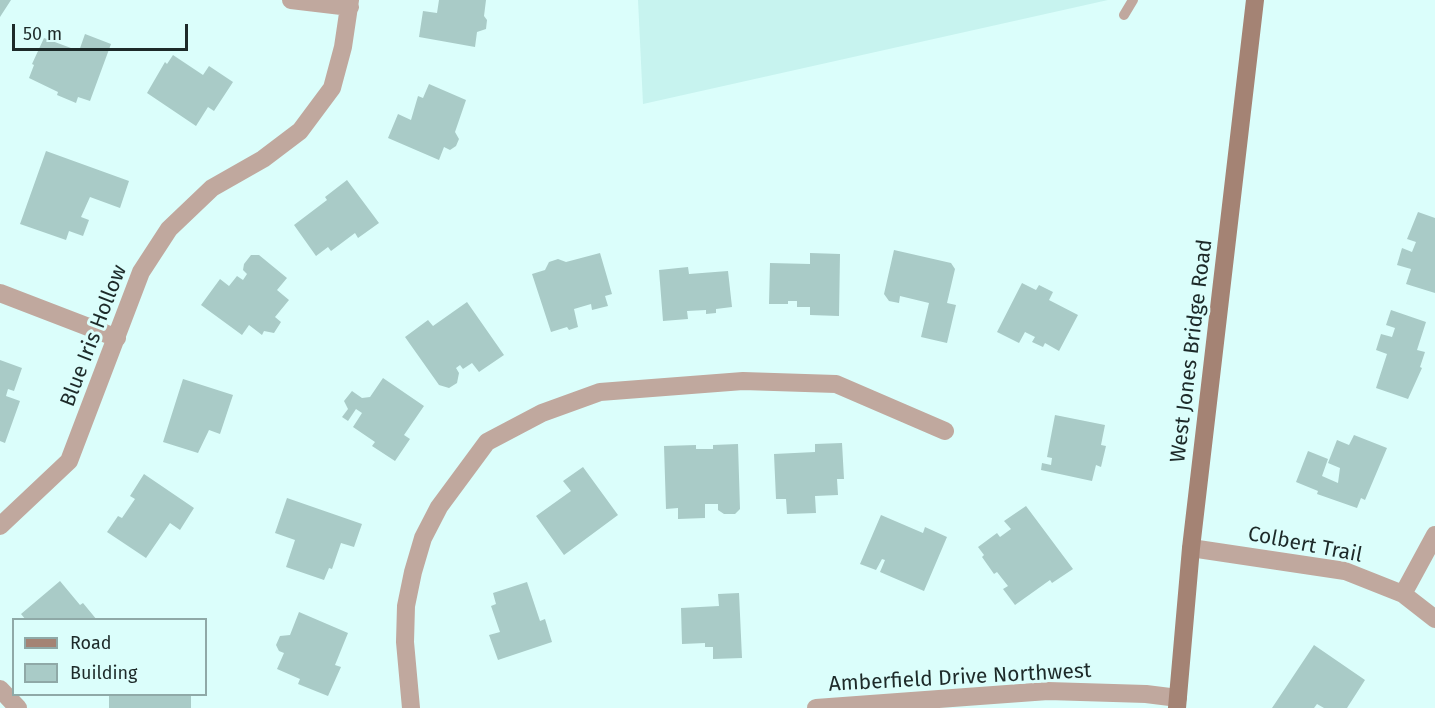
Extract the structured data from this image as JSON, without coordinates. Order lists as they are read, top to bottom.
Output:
{
  "streets": {
    "street": [
      "Blue Iris Hollow",
      "West Jones Bridge Road",
      "Colbert Trail",
      "Amberfield Drive Northwest"
    ]
  },
  "crossings": [
    ["West Jones Bridge Road", "Colbert Trail"],
    ["West Jones Bridge Road", "Amberfield Drive Northwest"]
  ],
  "legend": ["Road", "Building"],
  "scale_bar": "50 m"
}
